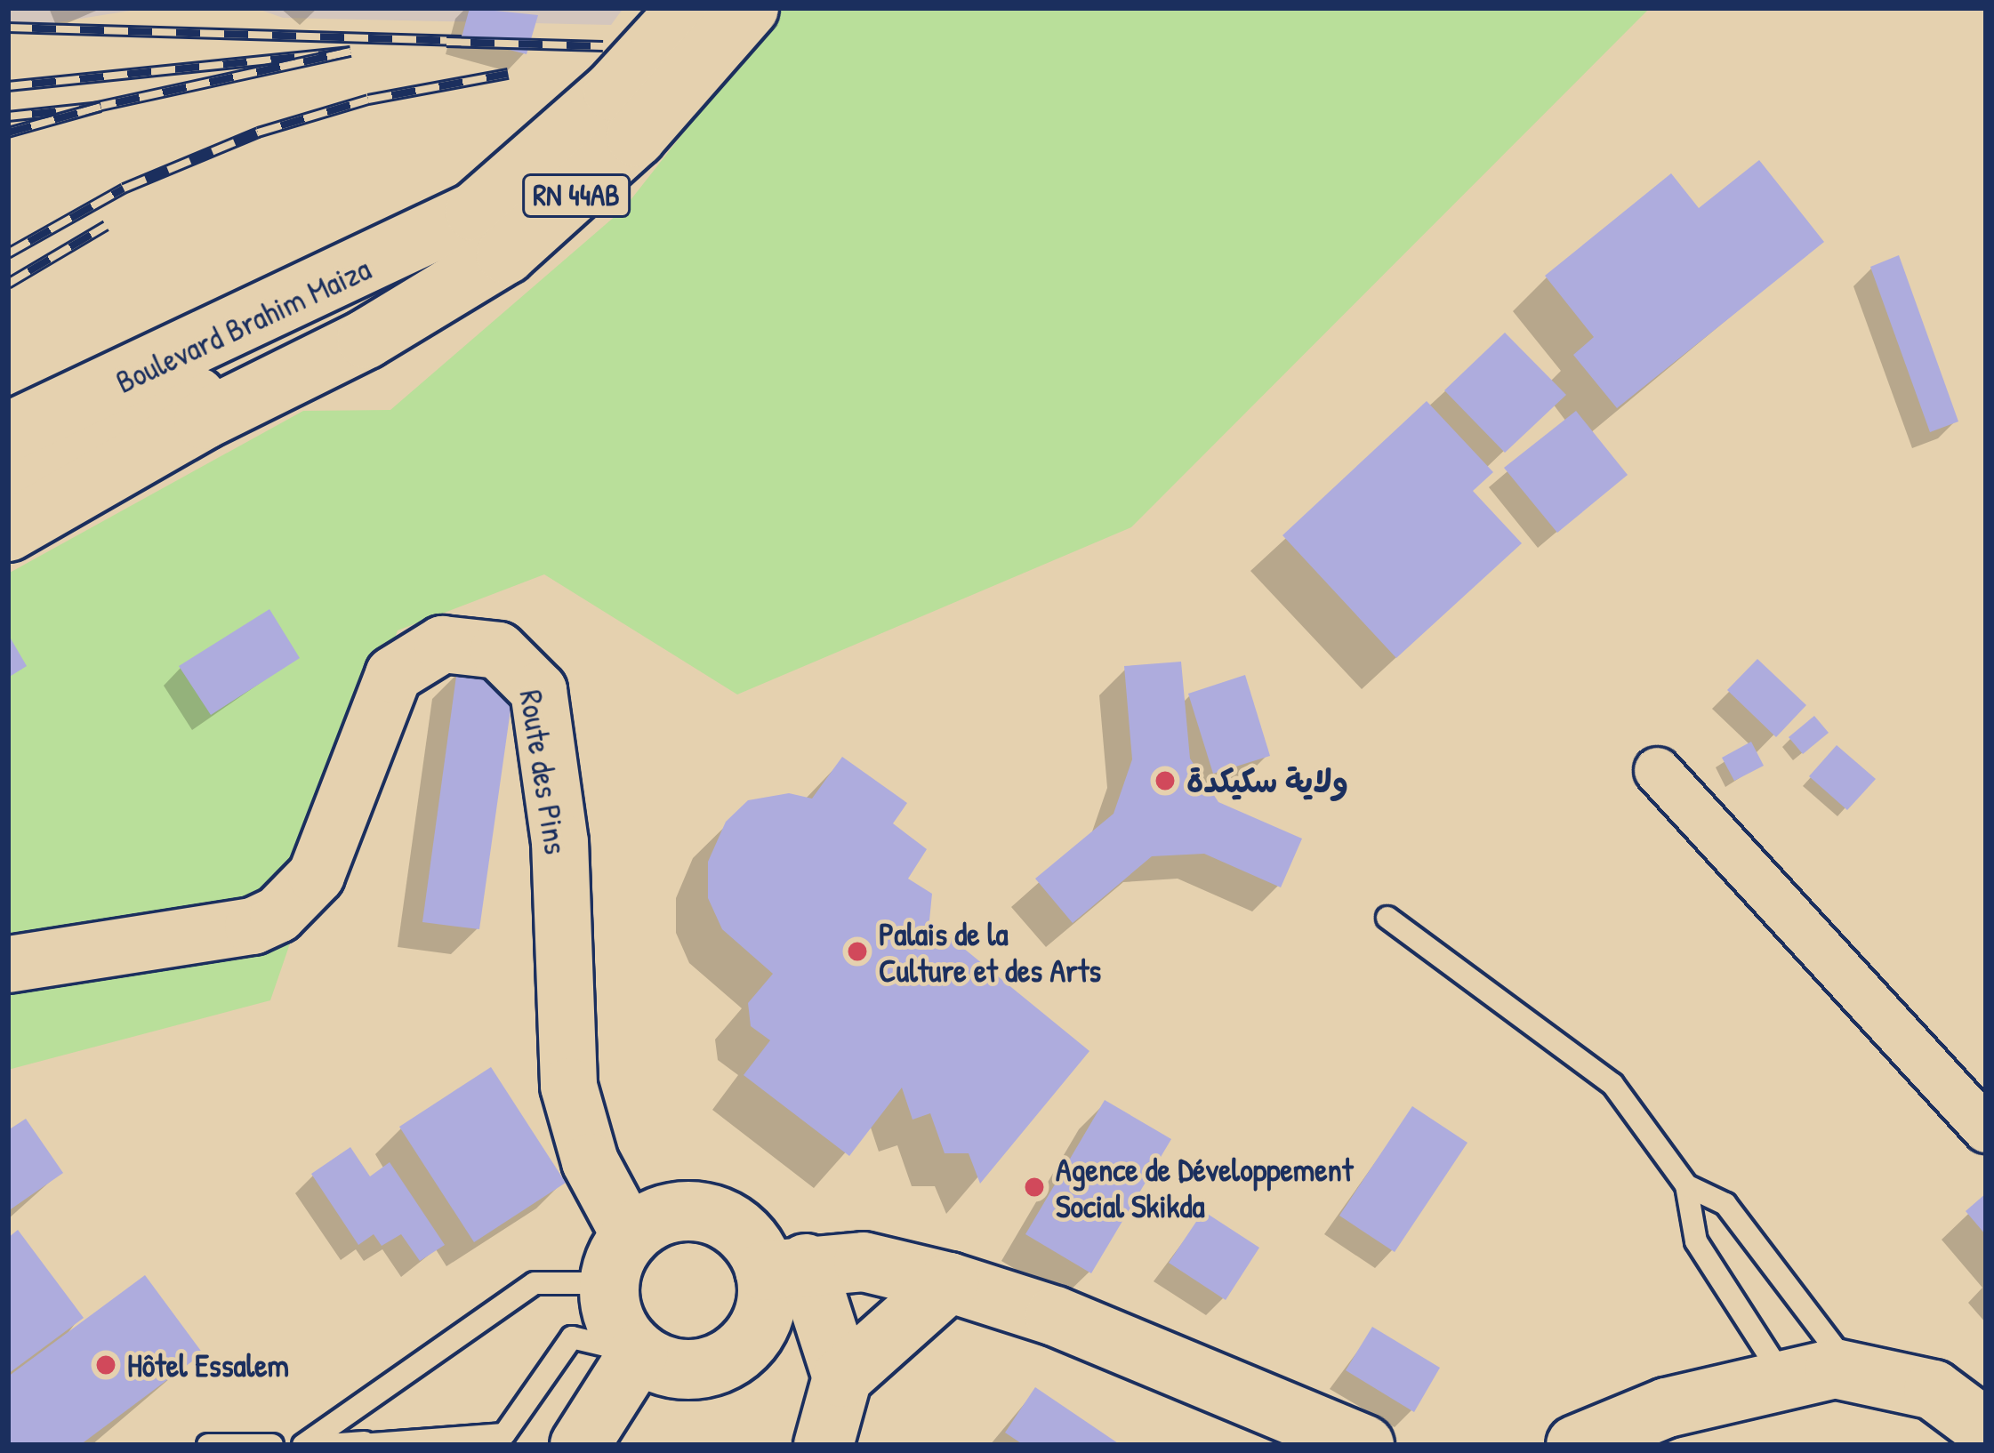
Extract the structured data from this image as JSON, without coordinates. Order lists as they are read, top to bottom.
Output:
{
  "streets": {
    "main road": ["RN 44AB", "Boulevard Brahim Maiza"],
    "street": ["Route des Pins"]
  },
  "crossings": [
    ["RN 44AB", "Boulevard Brahim Maiza"]
  ],
  "places": [
    "ولاية سكيكدة",
    "Palais de la Culture et des Arts",
    "Agence de Développement Social Skikda",
    "Hôtel Essalem"
  ]
}
